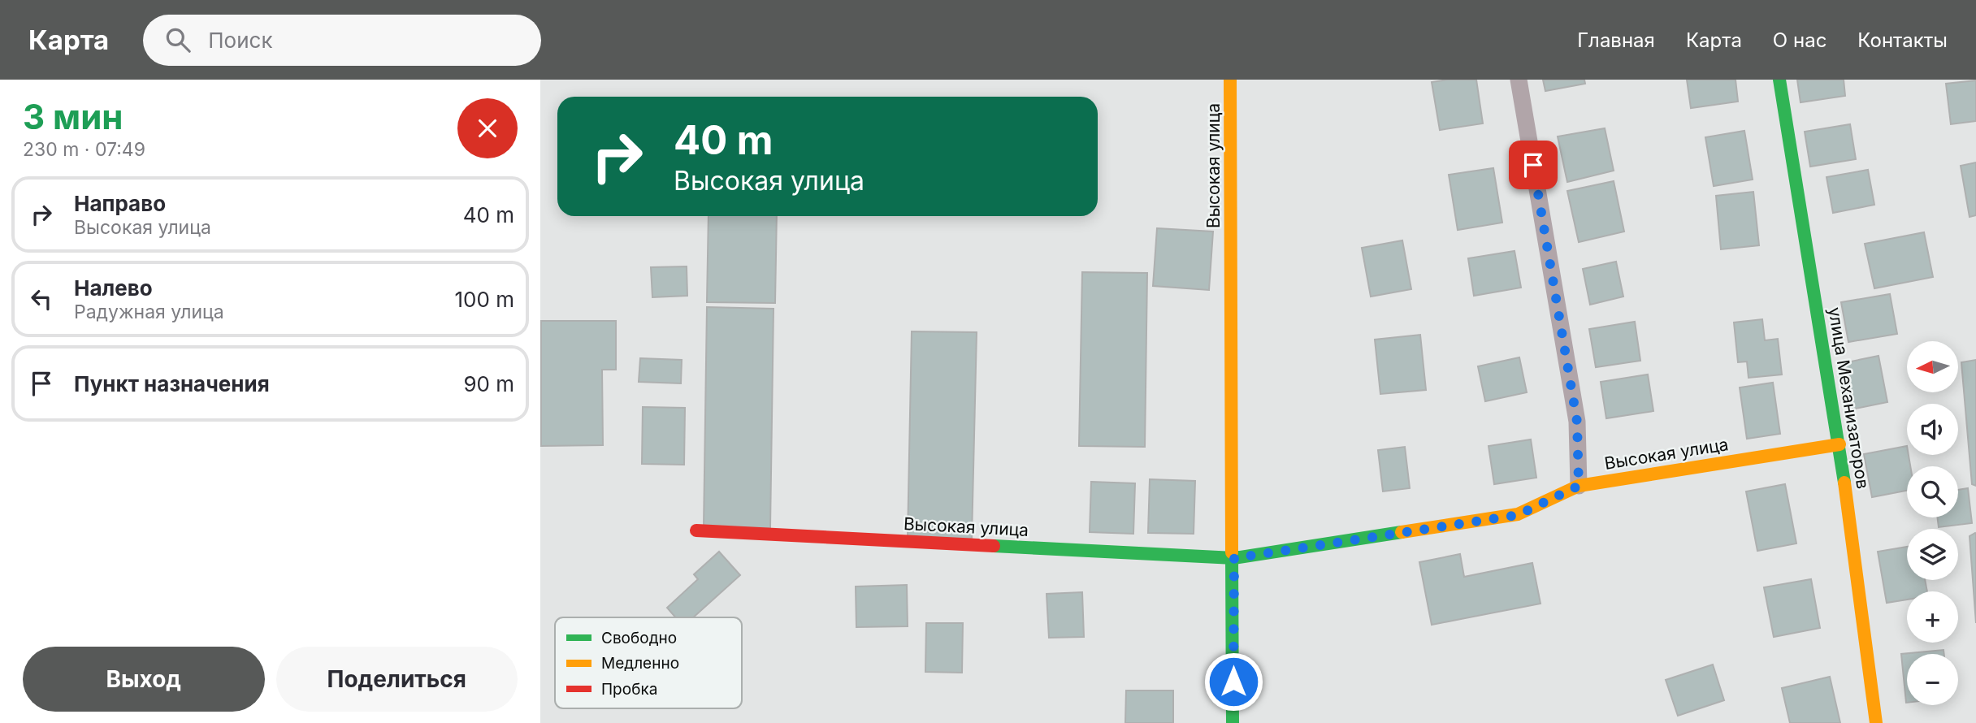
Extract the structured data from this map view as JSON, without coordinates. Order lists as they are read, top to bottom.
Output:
{
  "streets": {
    "street": ["Высокая улица", "улица Механизаторов"]
  },
  "crossings": [
    ["Высокая улица", "улица Механизаторов"]
  ],
  "legend": ["Свободно", "Медленно", "Пробка"],
  "north": "left",
  "page": {
    "header": "Карта",
    "search": "Поиск",
    "nav": [
      "Главная",
      "Карта",
      "О нас",
      "Контакты"
    ],
    "heading": ["3 мин", "230 m · 07:49"],
    "turn": ["40 m", "Высокая улица"],
    "list": [
      {
        "name": "Направо",
        "note": "Высокая улица",
        "value": "40 m"
      },
      {
        "name": "Налево",
        "note": "Радужная улица",
        "value": "100 m"
      },
      {
        "name": "Пункт назначения",
        "value": "90 m"
      }
    ],
    "map_buttons": ["+", "−"],
    "buttons": ["Выход", "Поделиться"]
  }
}
